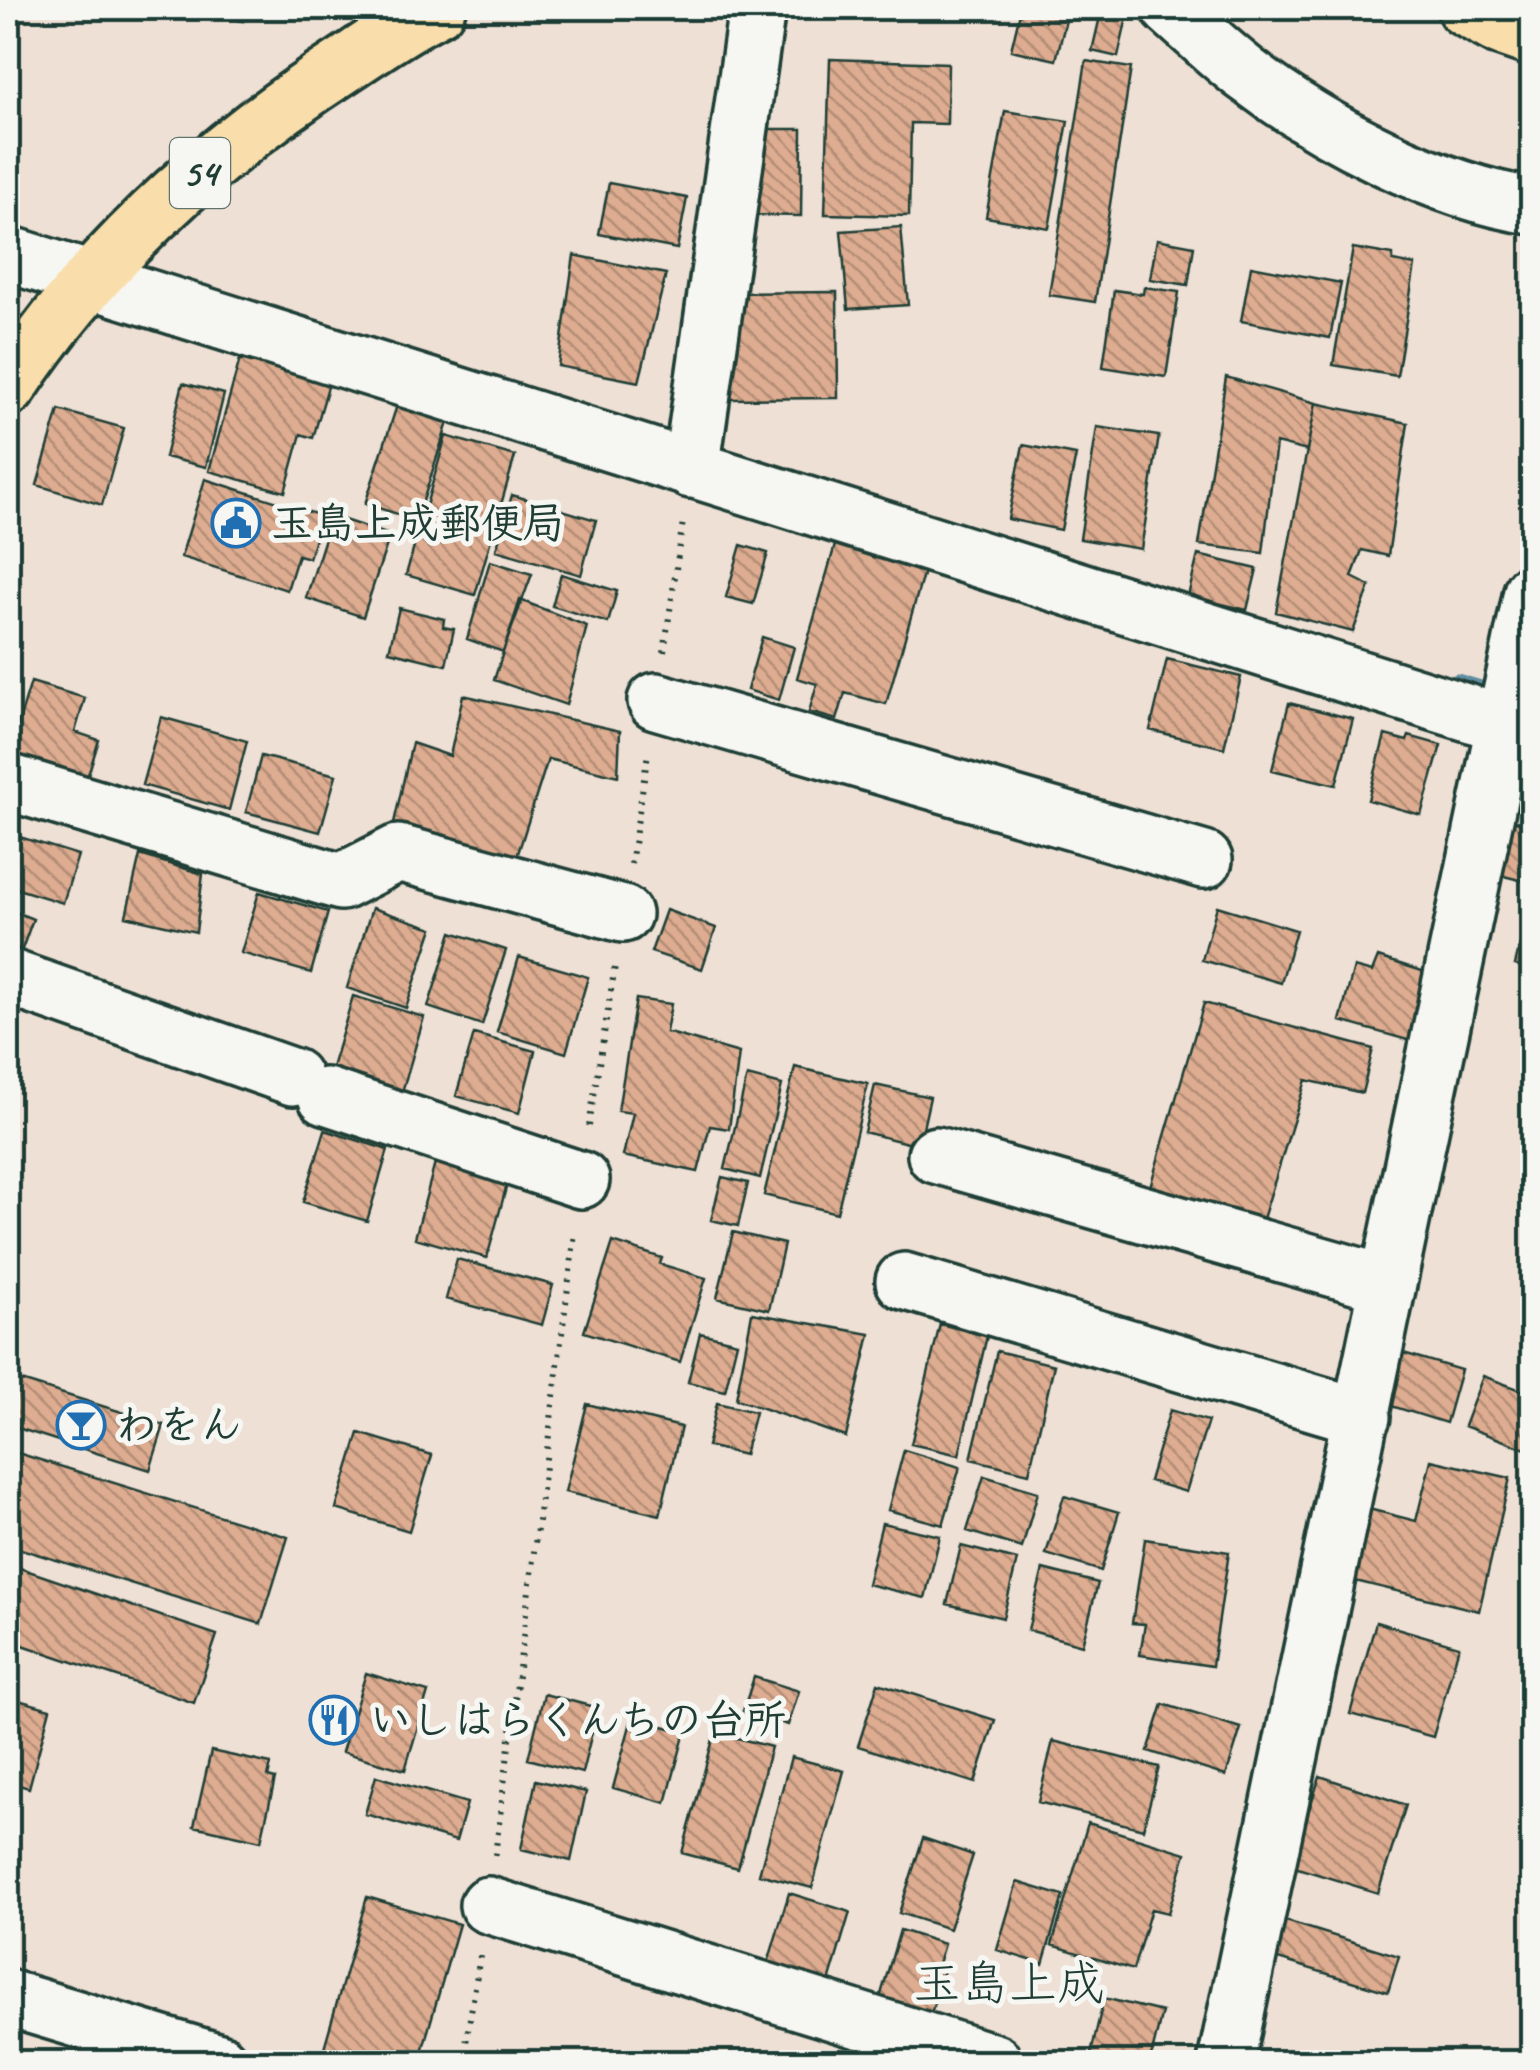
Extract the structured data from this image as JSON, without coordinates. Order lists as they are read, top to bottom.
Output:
{
  "streets": {
    "main road": ["54"]
  },
  "districts": ["玉島上成"],
  "places": {
    "public building": ["玉島上成郵便局"],
    "bar": ["わをん"],
    "restaurant": ["いしはらくんちの台所"]
  }
}
